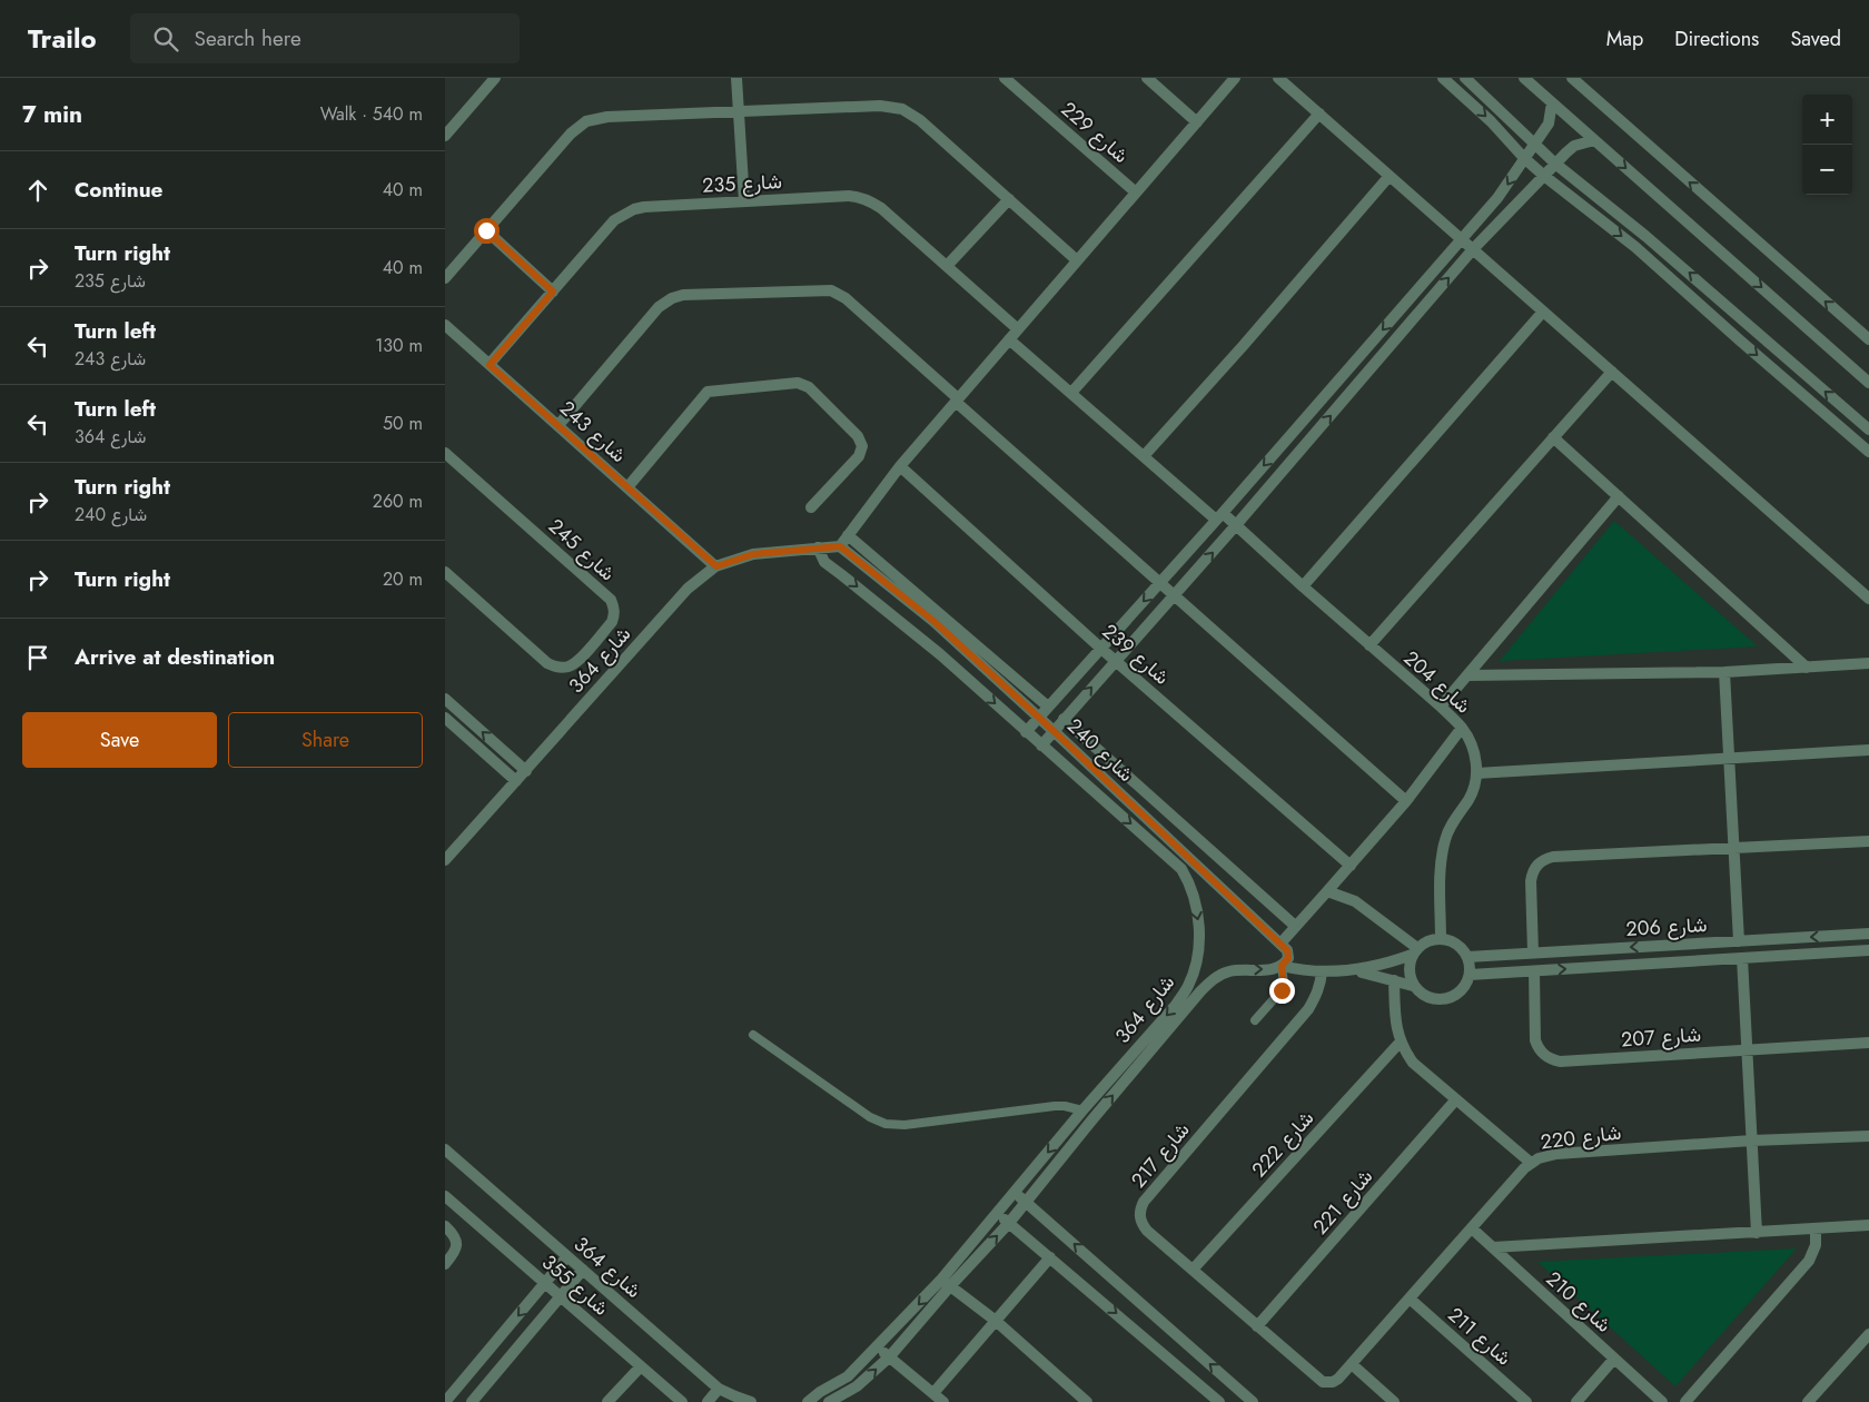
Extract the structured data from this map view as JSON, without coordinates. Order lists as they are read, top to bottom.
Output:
{
  "streets": {
    "street": [
      "شارع 229",
      "شارع 235",
      "شارع 243",
      "شارع 245",
      "شارع 239",
      "شارع 364",
      "شارع 204",
      "شارع 240",
      "شارع 206",
      "شارع 207",
      "شارع 220",
      "شارع 222",
      "شارع 217",
      "شارع 221",
      "شارع 355",
      "شارع 210",
      "شارع 211"
    ]
  },
  "crossings": [
    ["شارع 235", "شارع 243"],
    ["شارع 243", "شارع 364"],
    ["شارع 364", "شارع 240"],
    ["شارع 204", "شارع 206"],
    ["شارع 206", "شارع 207"],
    ["شارع 220", "شارع 217"],
    ["شارع 220", "شارع 210"],
    ["شارع 220", "شارع 211"],
    ["شارع 222", "شارع 217"],
    ["شارع 217", "شارع 221"]
  ],
  "page": {
    "header": "Trailo",
    "search": "Search here",
    "nav": ["Map", "Directions", "Saved"],
    "heading": ["7 min", "Walk · 540 m"],
    "map_buttons": ["+", "−"],
    "list": [
      ["Continue", "40 m"],
      ["Turn right", "شارع 235", "40 m"],
      ["Turn left", "شارع 243", "130 m"],
      ["Turn left", "شارع 364", "50 m"],
      ["Turn right", "شارع 240", "260 m"],
      ["Turn right", "20 m"],
      "Arrive at destination"
    ],
    "buttons": ["Save", "Share"]
  }
}
